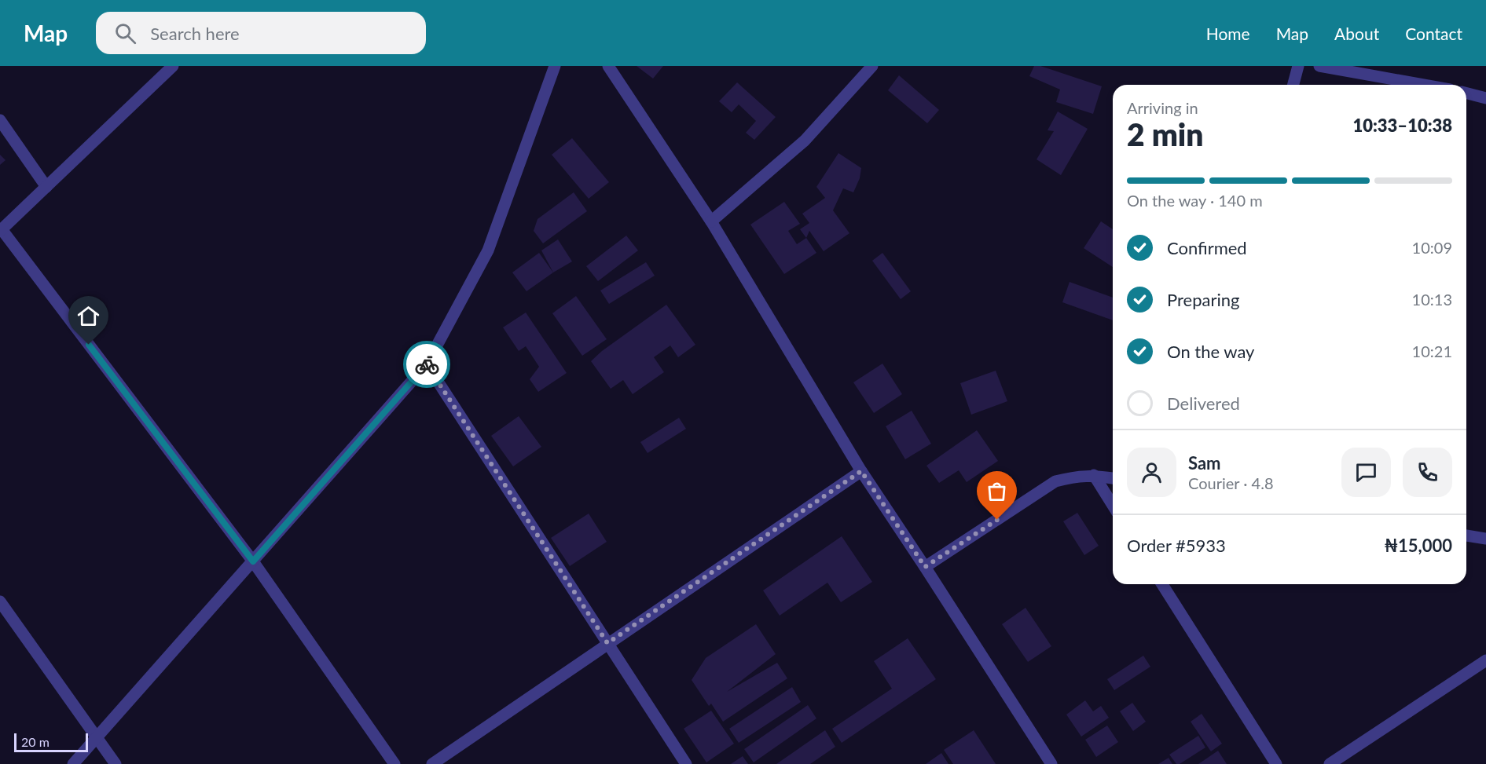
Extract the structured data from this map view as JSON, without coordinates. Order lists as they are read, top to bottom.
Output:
{
  "scale_bar": "20 m",
  "page": {
    "header": "Map",
    "search": "Search here",
    "nav": [
      "Home",
      "Map",
      "About",
      "Contact"
    ],
    "heading": ["2 min", "Arriving in", "10:33–10:38"],
    "panel": [
      "Sam",
      "Courier · 4.8",
      "Order #5933",
      "₦15,000"
    ],
    "bar": "On the way · 140 m",
    "list": [
      ["Confirmed", "10:09"],
      ["Preparing", "10:13"],
      ["On the way", "10:21"],
      "Delivered"
    ],
    "scale": "20 m"
  }
}
